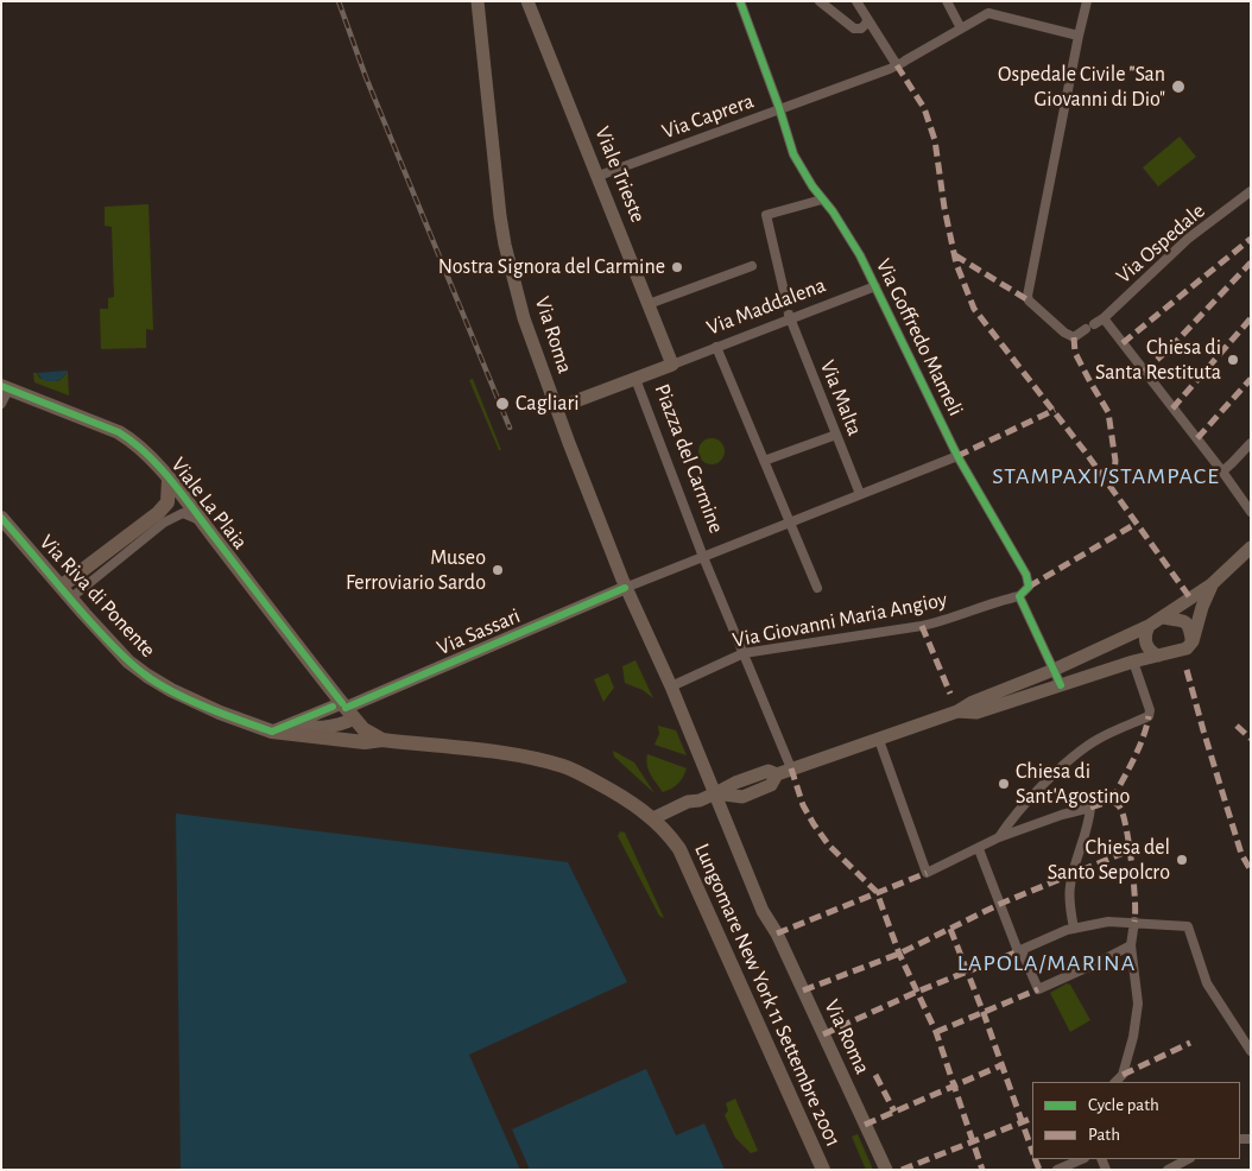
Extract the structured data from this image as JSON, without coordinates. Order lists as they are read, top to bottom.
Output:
{
  "streets": {
    "main road": [
      "Viale Trieste",
      "Via Roma",
      "Piazza del Carmine",
      "Viale La Plaia",
      "Via Riva di Ponente",
      "Via Sassari",
      "Lungomare New York 11 Settembre 2001"
    ],
    "street": [
      "Via Caprera",
      "Via Ospedale",
      "Via Maddalena",
      "Via Goffredo Mameli",
      "Via Malta",
      "Via Giovanni Maria Angioy"
    ]
  },
  "crossings": [
    ["Via Caprera", "Viale Trieste"],
    ["Via Caprera", "Via Goffredo Mameli"],
    ["Viale Trieste", "Via Maddalena"],
    ["Viale Trieste", "Piazza del Carmine"],
    ["Via Maddalena", "Via Goffredo Mameli"],
    ["Via Maddalena", "Via Malta"],
    ["Via Maddalena", "Piazza del Carmine"],
    ["Via Roma", "Via Giovanni Maria Angioy"],
    ["Via Roma", "Via Sassari"],
    ["Via Goffredo Mameli", "Via Giovanni Maria Angioy"],
    ["Via Goffredo Mameli", "Via Sassari"],
    ["Via Malta", "Via Sassari"],
    ["Piazza del Carmine", "Via Giovanni Maria Angioy"],
    ["Piazza del Carmine", "Via Sassari"],
    ["Viale La Plaia", "Via Riva di Ponente"],
    ["Viale La Plaia", "Via Sassari"],
    ["Viale La Plaia", "Lungomare New York 11 Settembre 2001"],
    ["Via Riva di Ponente", "Via Sassari"],
    ["Via Riva di Ponente", "Lungomare New York 11 Settembre 2001"]
  ],
  "districts": ["STAMPAXI/STAMPACE", "LAPOLA/MARINA"],
  "places": [
    "Ospedale Civile \"San Giovanni di Dio\"",
    "Nostra Signora del Carmine",
    "Chiesa di Santa Restituta",
    "Cagliari",
    "Museo Ferroviario Sardo",
    "Chiesa di Sant'Agostino",
    "Chiesa del Santo Sepolcro"
  ],
  "legend": ["Cycle path", "Path"]
}
